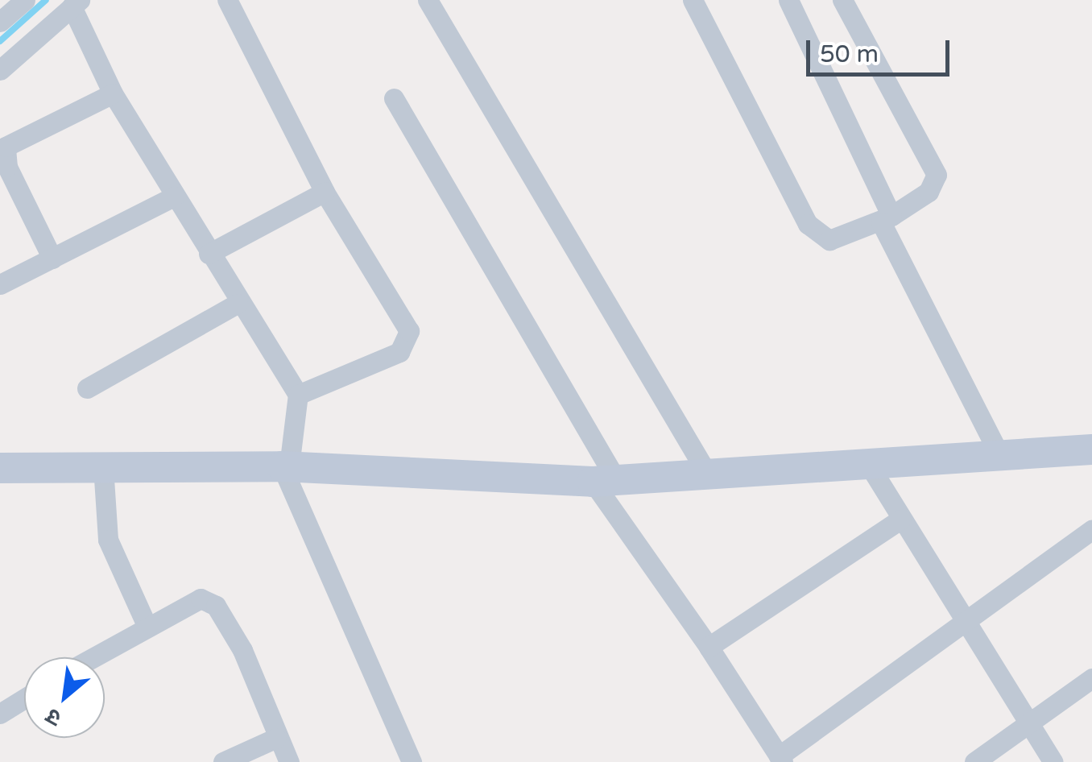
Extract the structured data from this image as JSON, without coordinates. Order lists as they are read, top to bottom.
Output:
{
  "scale_bar": "50 m",
  "north": "bottom left"
}
